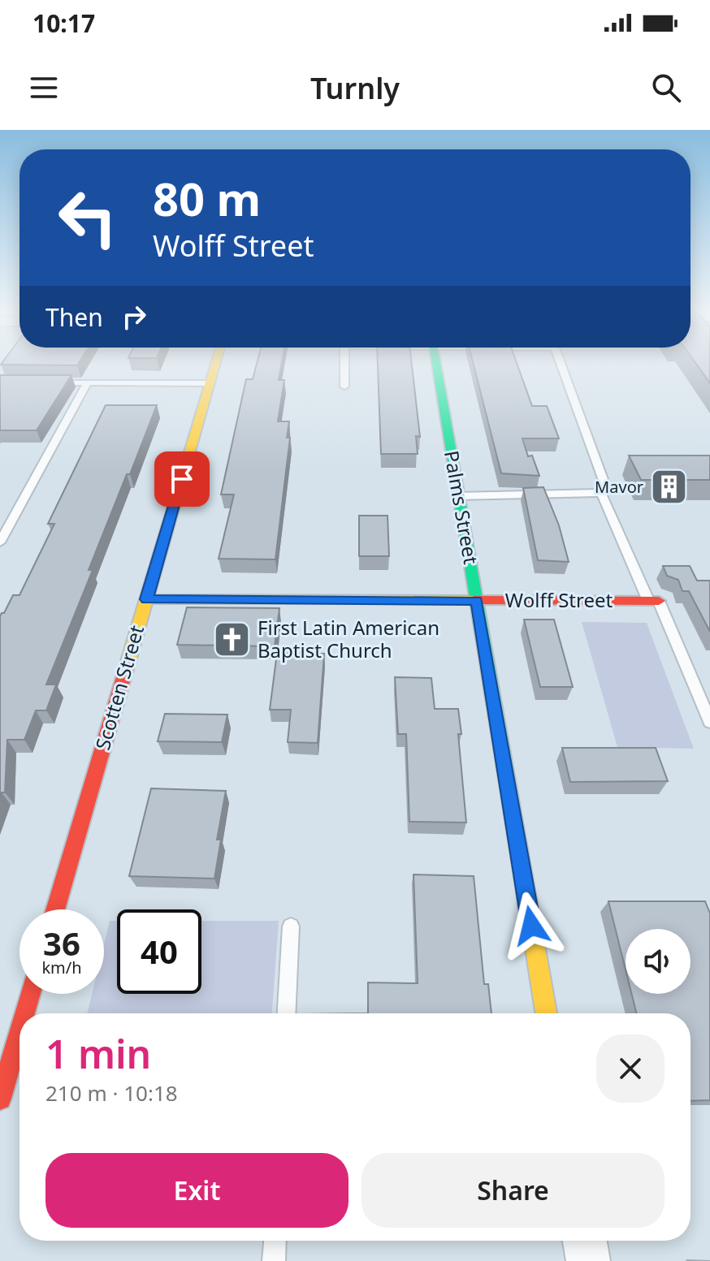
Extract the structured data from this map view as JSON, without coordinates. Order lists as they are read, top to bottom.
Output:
{
  "streets": {
    "street": ["Palms Street", "Wolff Street", "Scotten Street"]
  },
  "crossings": [
    ["Palms Street", "Wolff Street"],
    ["Wolff Street", "Scotten Street"]
  ],
  "places": {
    "building": ["Mavor"],
    "church": ["First Latin American Baptist Church"]
  },
  "page": {
    "status": "10:17",
    "header": "Turnly",
    "turn": ["80 m", "Wolff Street"],
    "then": "Then",
    "speed": "36 km/h",
    "limit": "40",
    "heading": ["1 min", "210 m · 10:18"],
    "buttons": ["Exit", "Share"]
  }
}
